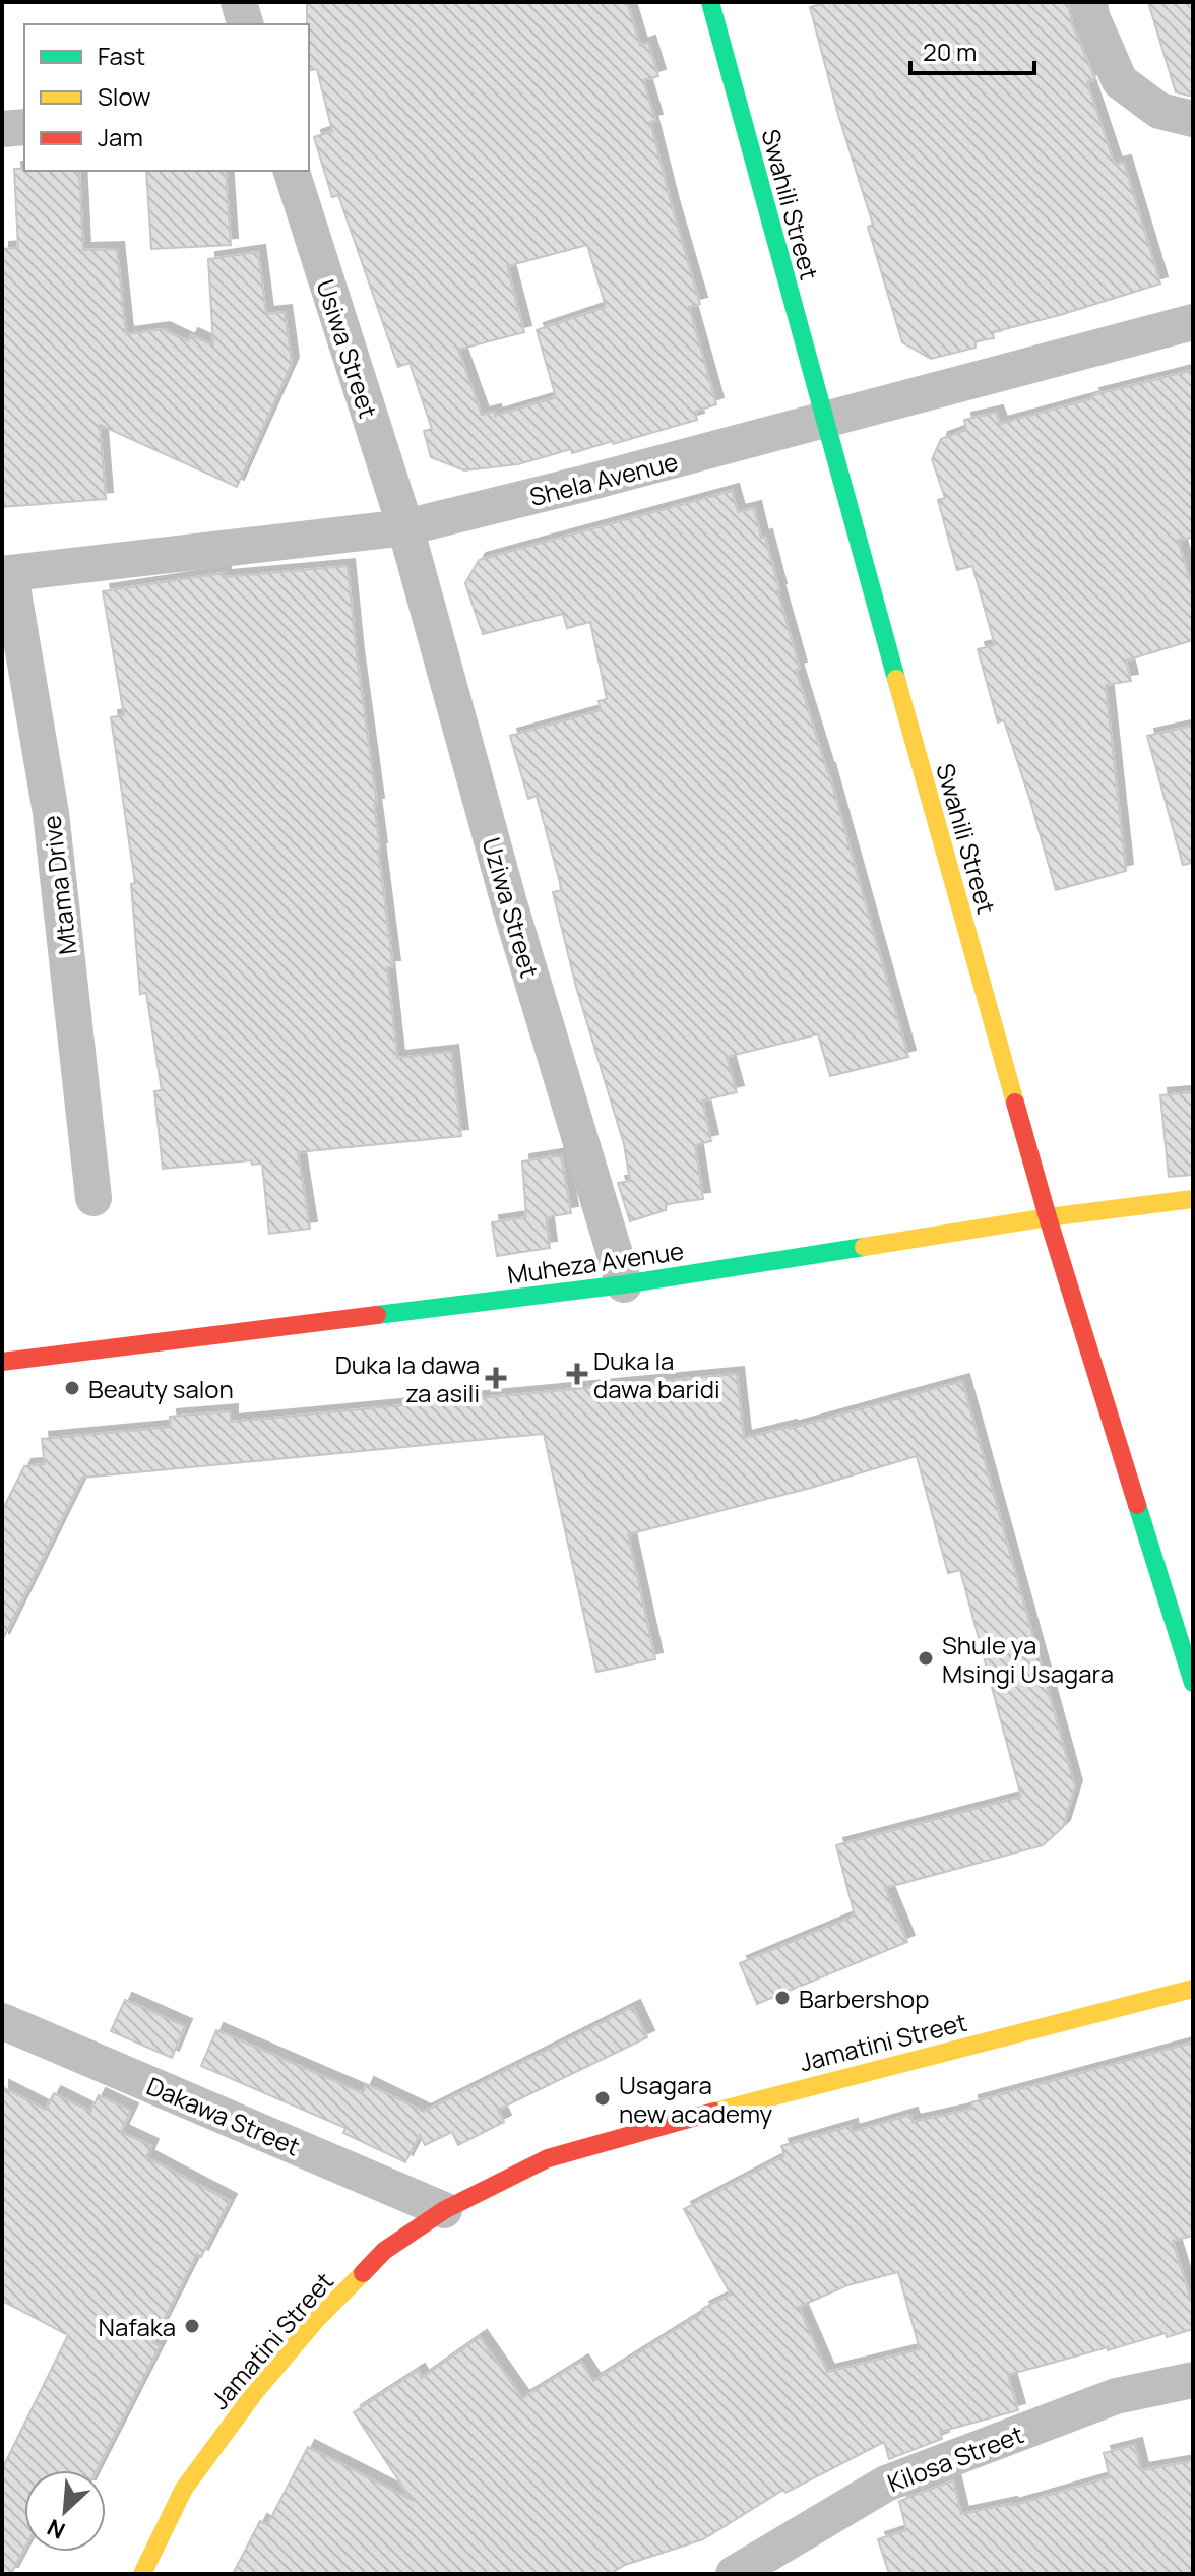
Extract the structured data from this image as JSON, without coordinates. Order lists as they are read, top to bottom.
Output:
{
  "streets": {
    "street": [
      "Swahili Street",
      "Usiwa Street",
      "Shela Avenue",
      "Mtama Drive",
      "Uziwa Street",
      "Muheza Avenue",
      "Jamatini Street",
      "Dakawa Street",
      "Kilosa Street"
    ]
  },
  "crossings": [
    ["Swahili Street", "Shela Avenue"],
    ["Swahili Street", "Muheza Avenue"],
    ["Usiwa Street", "Shela Avenue"],
    ["Usiwa Street", "Uziwa Street"],
    ["Shela Avenue", "Mtama Drive"],
    ["Shela Avenue", "Uziwa Street"],
    ["Uziwa Street", "Muheza Avenue"],
    ["Jamatini Street", "Dakawa Street"]
  ],
  "places": {
    "health": ["Duka la dawa baridi", "Duka la dawa za asili"],
    "other": [
      "Beauty salon",
      "Shule ya Msingi Usagara",
      "Barbershop",
      "Usagara new academy",
      "Nafaka"
    ]
  },
  "legend": ["Fast", "Slow", "Jam"],
  "scale_bar": "20 m",
  "north": "bottom left"
}
